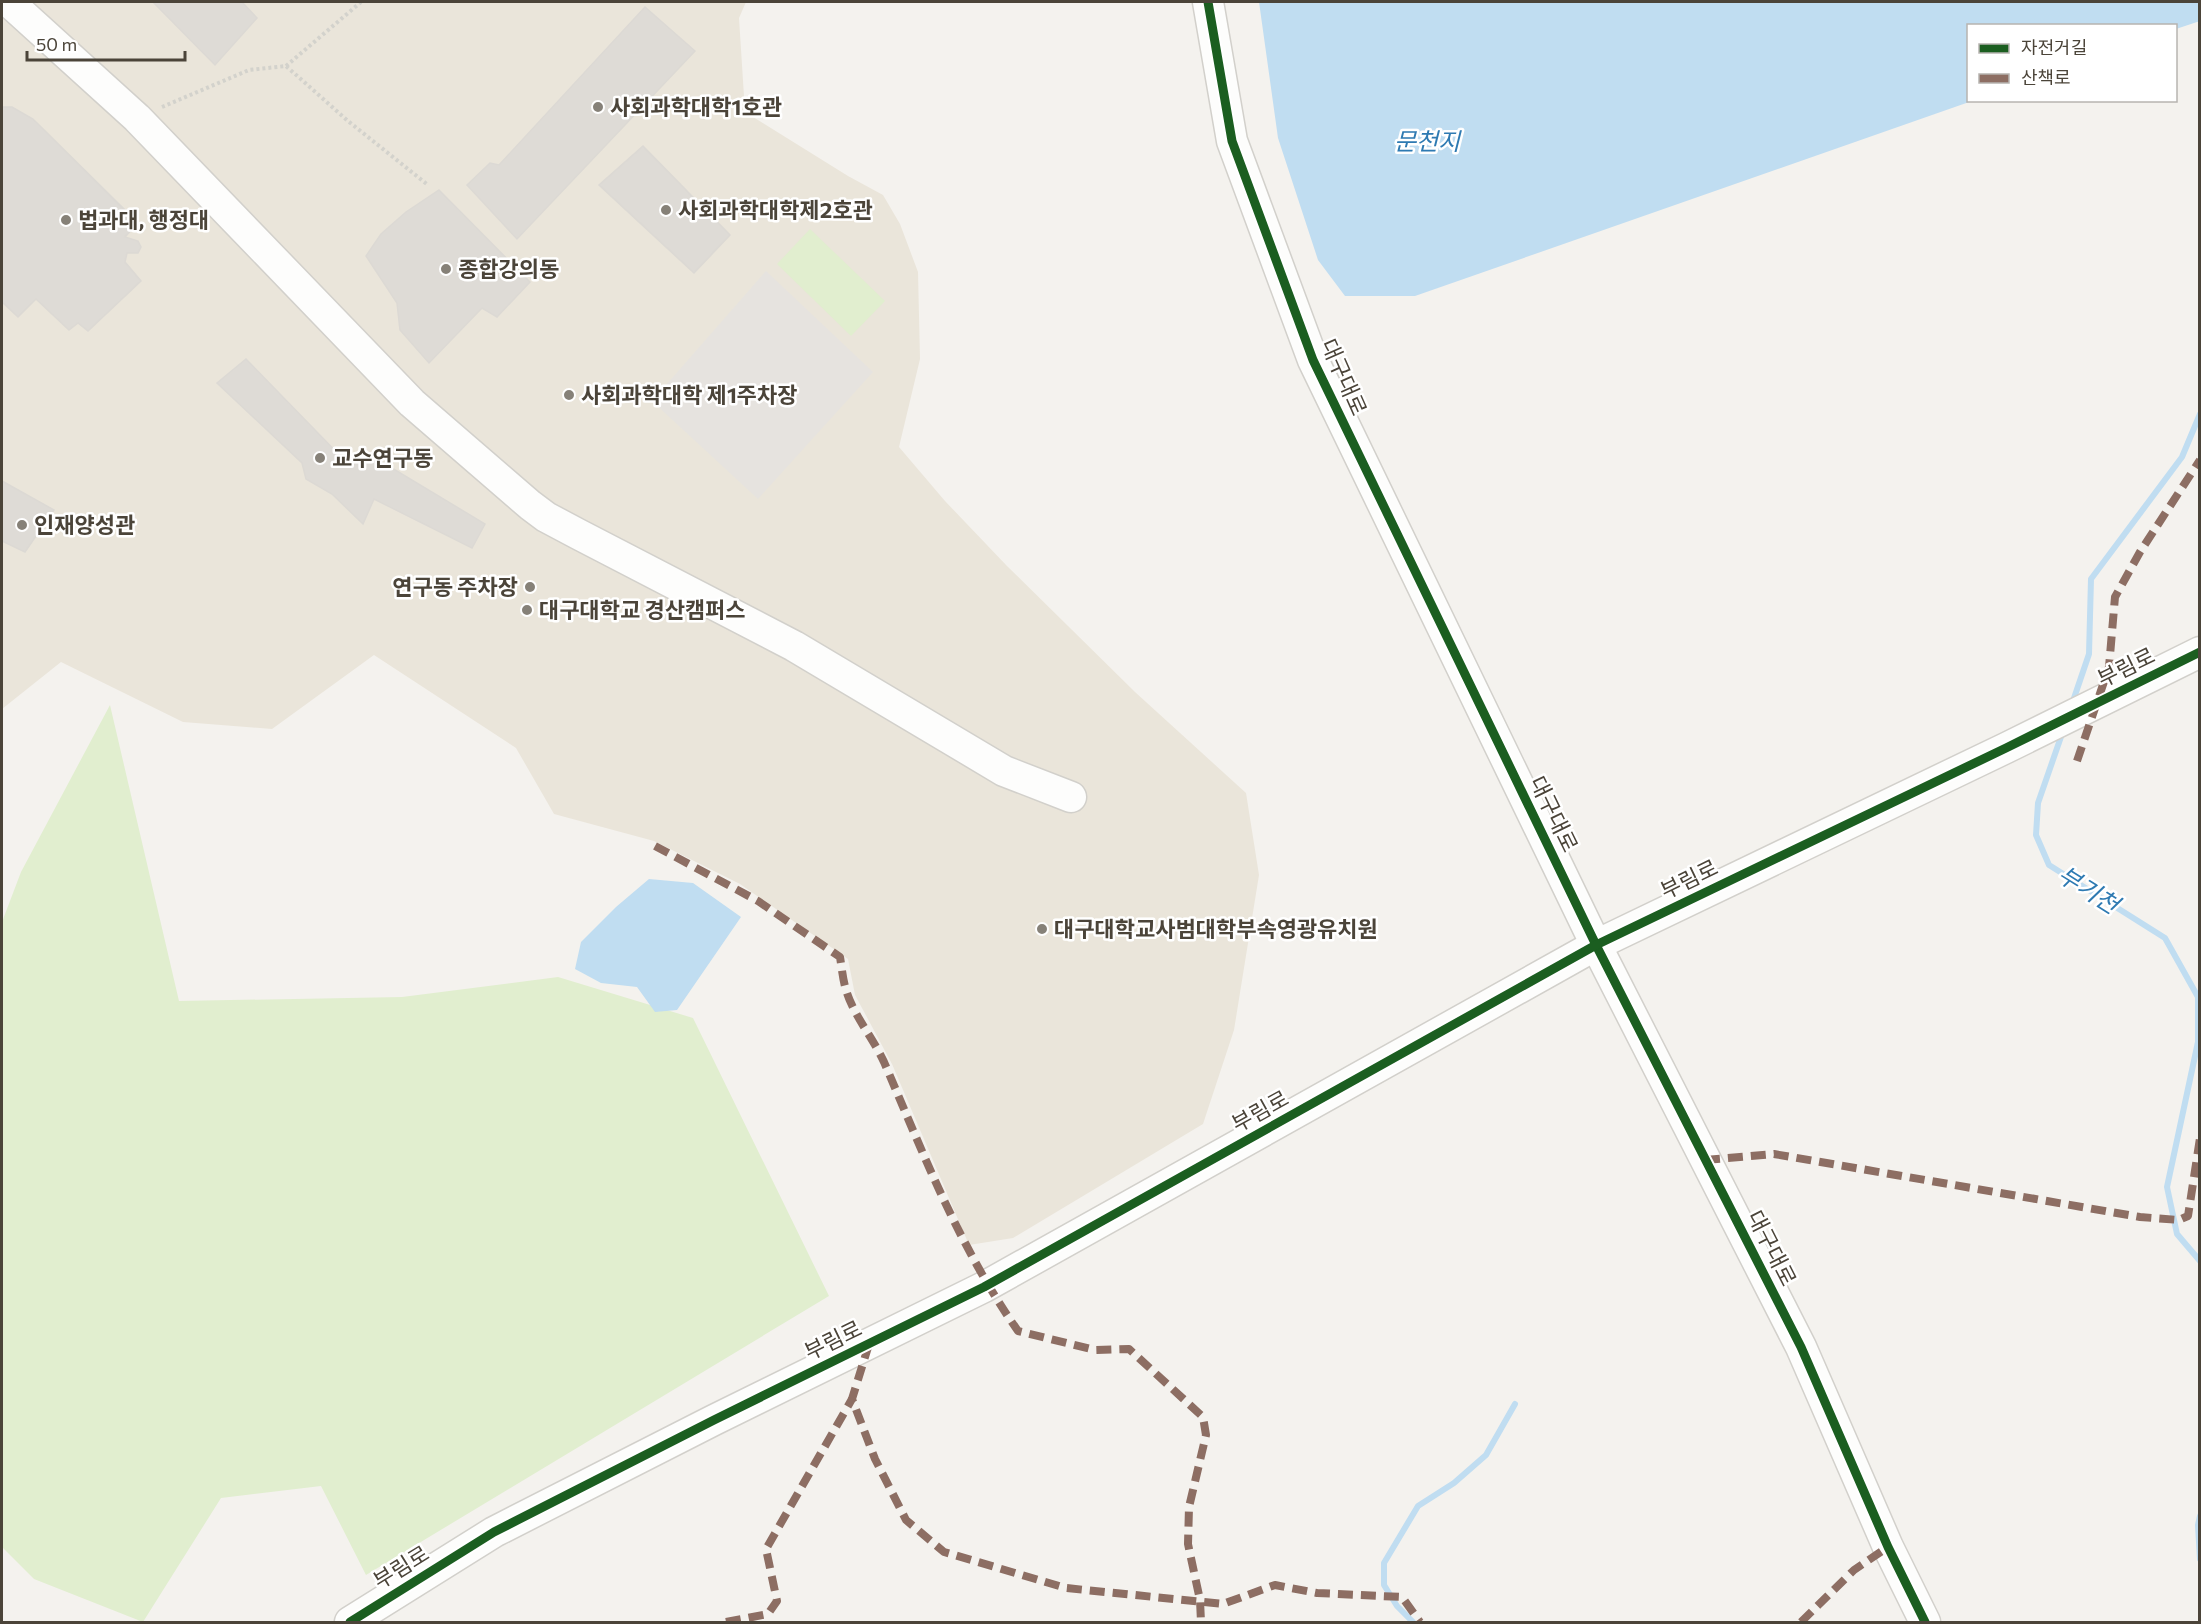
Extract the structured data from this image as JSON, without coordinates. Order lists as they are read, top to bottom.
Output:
{
  "streets": {
    "street": ["대구대로", "부림로"]
  },
  "crossings": [
    ["대구대로", "부림로"]
  ],
  "water": ["문천지", "부기천"],
  "places": [
    "사회과학대학1호관",
    "사회과학대학제2호관",
    "법과대, 행정대",
    "종합강의동",
    "사회과학대학 제1주차장",
    "교수연구동",
    "인재양성관",
    "연구동 주차장",
    "대구대학교 경산캠퍼스",
    "대구대학교사범대학부속영광유치원"
  ],
  "legend": ["자전거길", "산책로"],
  "scale_bar": "50 m"
}
